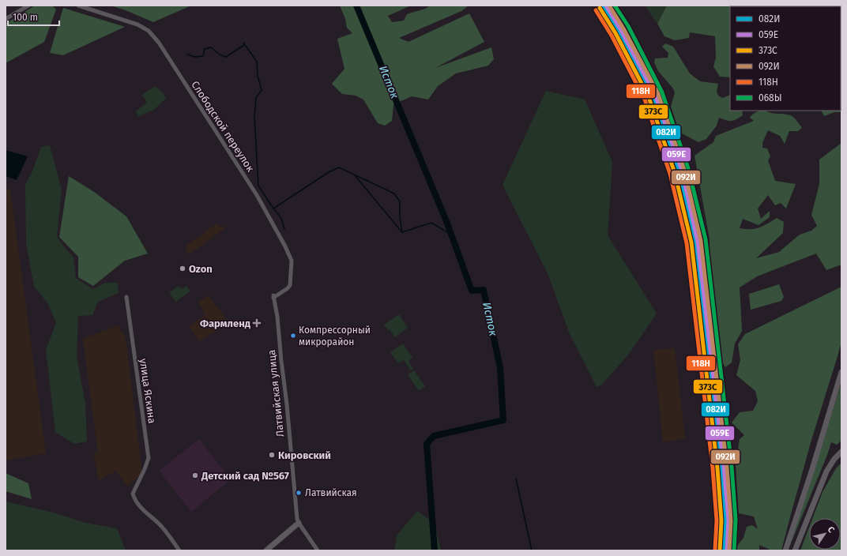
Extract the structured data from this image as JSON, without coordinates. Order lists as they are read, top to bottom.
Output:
{
  "streets": {
    "street": ["Слободской переулок", "улица Яскина", "Латвийская улица"]
  },
  "crossings": [
    ["Слободской переулок", "Латвийская улица"]
  ],
  "water": ["Исток"],
  "places": {
    "other": [
      "Ozon",
      "Компрессорный микрорайон",
      "Кировский",
      "Детский сад №567",
      "Латвийская"
    ],
    "health": ["Фармленд"]
  },
  "lines": [
    "transit line 082И",
    "transit line 059Е",
    "transit line 092И",
    "transit line 068Ы",
    "transit line 373C",
    "transit line 118Н"
  ],
  "legend": [
    "082И",
    "059Е",
    "373C",
    "092И",
    "118Н",
    "068Ы"
  ],
  "scale_bar": "100 m",
  "north": "top right"
}
